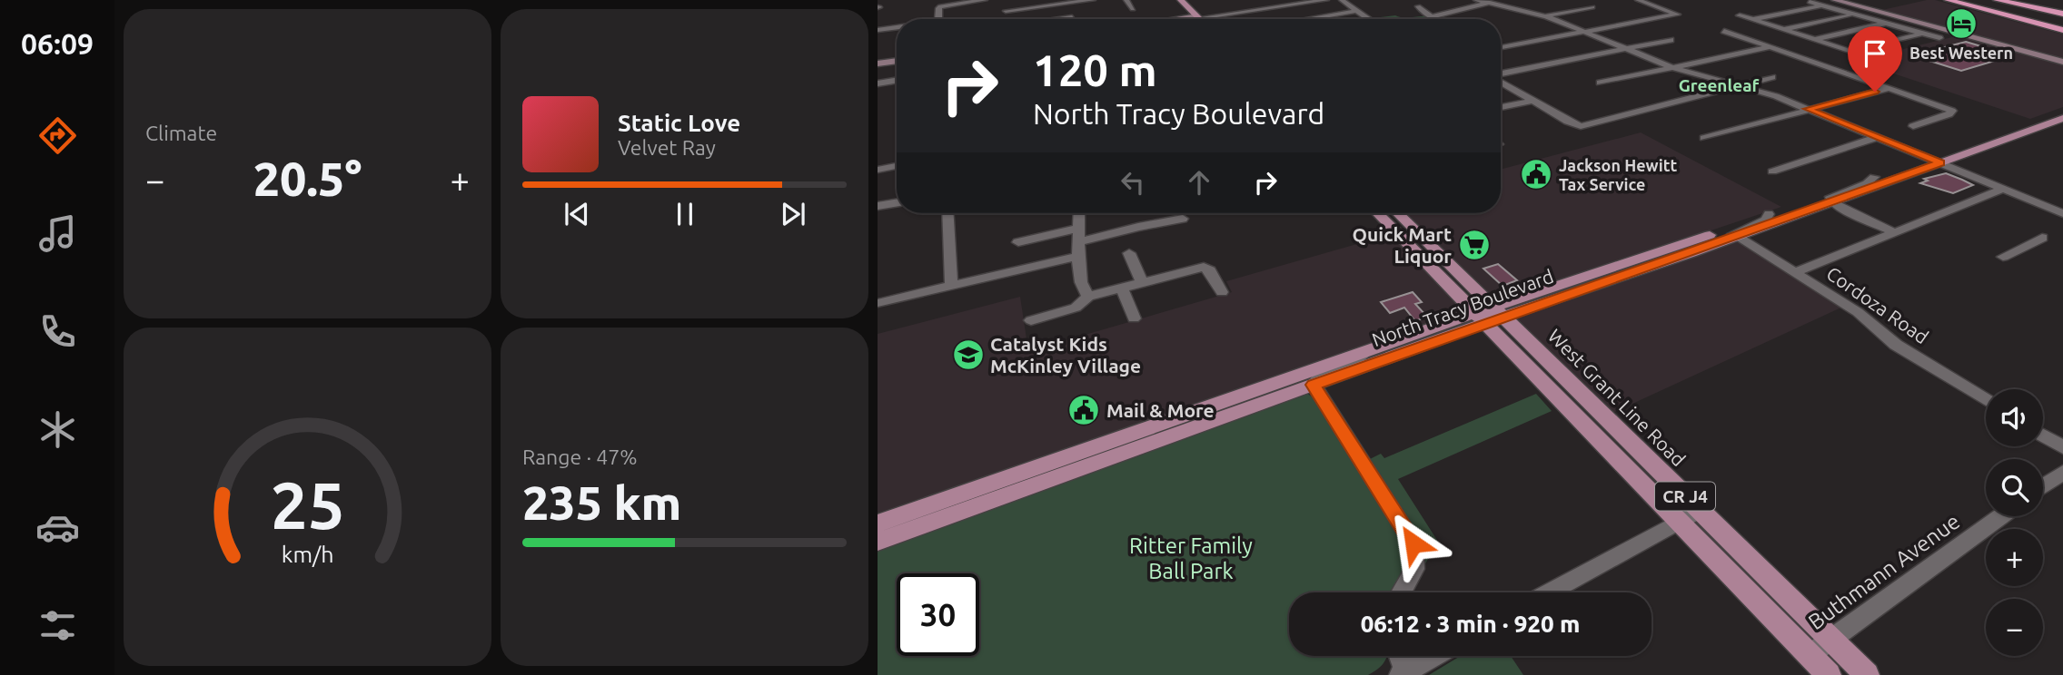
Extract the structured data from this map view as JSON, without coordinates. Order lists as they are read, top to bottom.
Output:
{
  "streets": {
    "main road": ["North Tracy Boulevard", "West Grant Line Road", "CR J4"],
    "street": ["Cordoza Road", "Buthmann Avenue"]
  },
  "crossings": [
    ["Cordoza Road", "North Tracy Boulevard"],
    ["North Tracy Boulevard", "West Grant Line Road"],
    ["West Grant Line Road", "Buthmann Avenue"]
  ],
  "districts": ["Greenleaf"],
  "parks": ["Ritter Family Ball Park"],
  "places": {
    "hotel": ["Best Western"],
    "public building": ["Jackson Hewitt Tax Service", "Mail & More"],
    "supermarket": ["Quick Mart Liquor"],
    "school or university": ["Catalyst Kids McKinley Village"]
  },
  "page": {
    "tabs": "06:09",
    "tile": [
      "Climate",
      ["Range · 47%", "235 km"]
    ],
    "turn": ["120 m", "North Tracy Boulevard"],
    "song": ["Static Love", "Velvet Ray"],
    "heat": ["−", "20.5°", "+"],
    "map_buttons": ["+", "−"],
    "limit": "30",
    "trip": "06:12 · 3 min · 920 m",
    "gauge": ["25", "km/h"]
  }
}
